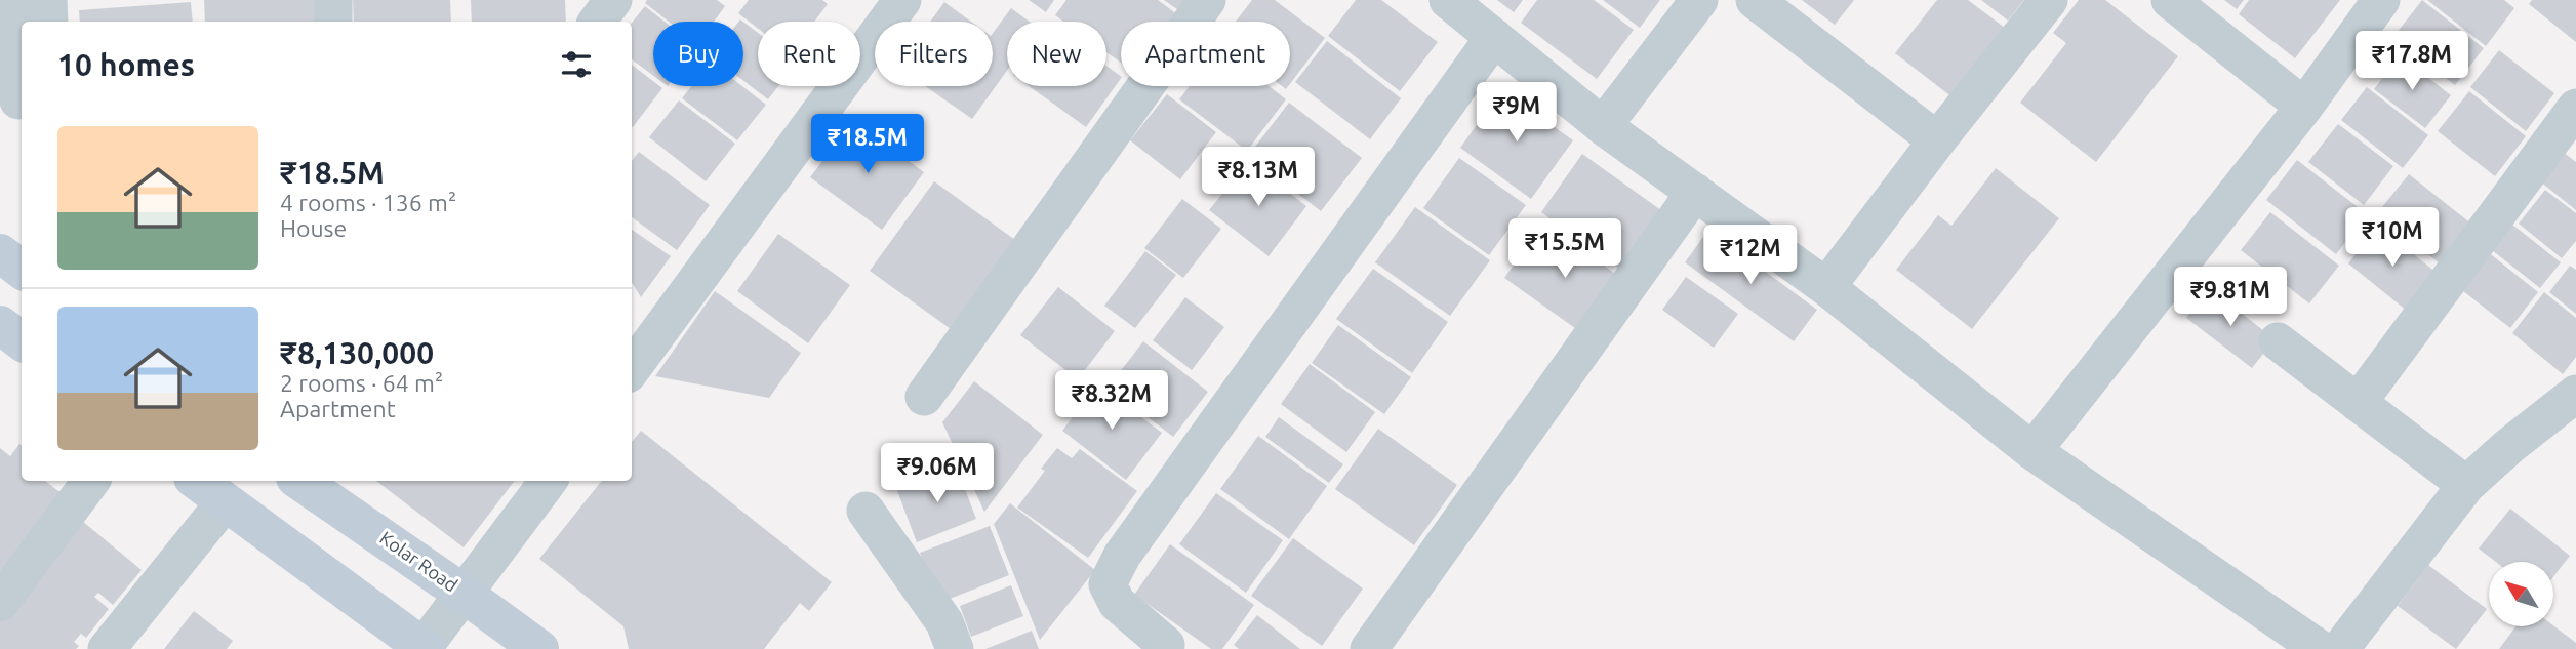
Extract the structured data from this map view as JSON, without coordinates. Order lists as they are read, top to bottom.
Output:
{
  "streets": {
    "main road": ["Kolar Road"]
  },
  "north": "top left",
  "page": {
    "chip": [
      "Buy",
      "Rent",
      "Filters",
      "New",
      "Apartment"
    ],
    "heading": "10 homes",
    "price": [
      "₹17.8M",
      "₹9M",
      "₹18.5M",
      "₹8.13M",
      "₹10M",
      "₹15.5M",
      "₹12M",
      "₹9.81M",
      "₹8.32M",
      "₹9.06M"
    ],
    "list": [
      {
        "name": "₹18.5M",
        "note": "4 rooms · 136 m² · House"
      },
      {
        "name": "₹8,130,000",
        "note": "2 rooms · 64 m² · Apartment"
      }
    ]
  }
}
